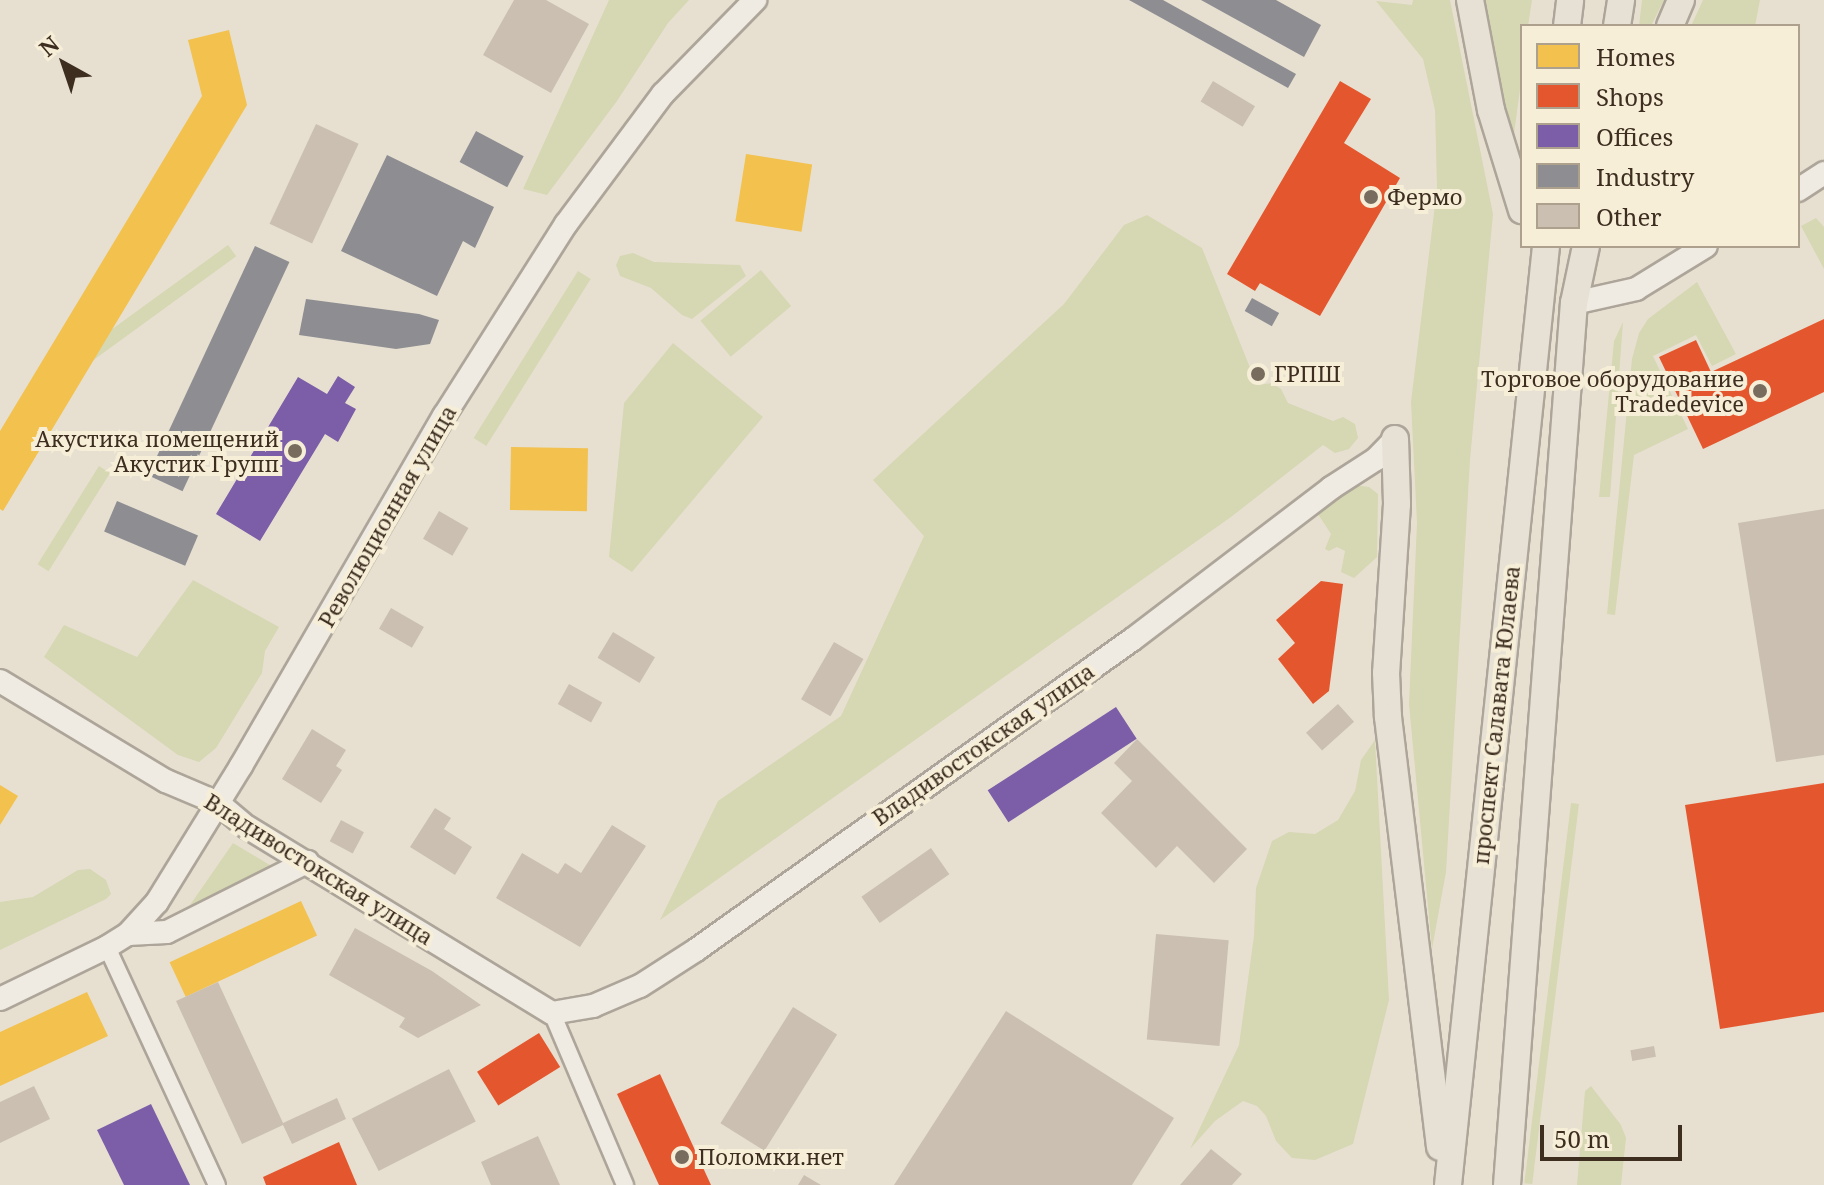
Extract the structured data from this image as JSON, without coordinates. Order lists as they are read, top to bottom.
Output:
{
  "streets": {
    "main road": ["проспект Салавата Юлаева"],
    "street": ["Революционная улица", "Владивостокская улица"]
  },
  "crossings": [
    ["Революционная улица", "Владивостокская улица"]
  ],
  "places": [
    "Фермо",
    "ГРПШ",
    "Торговое оборудование Tradedevice",
    "Акустика помещений Акустик Групп",
    "Поломки.нет"
  ],
  "legend": [
    "Homes",
    "Shops",
    "Offices",
    "Industry",
    "Other"
  ],
  "scale_bar": "50 m",
  "north": "top left"
}
